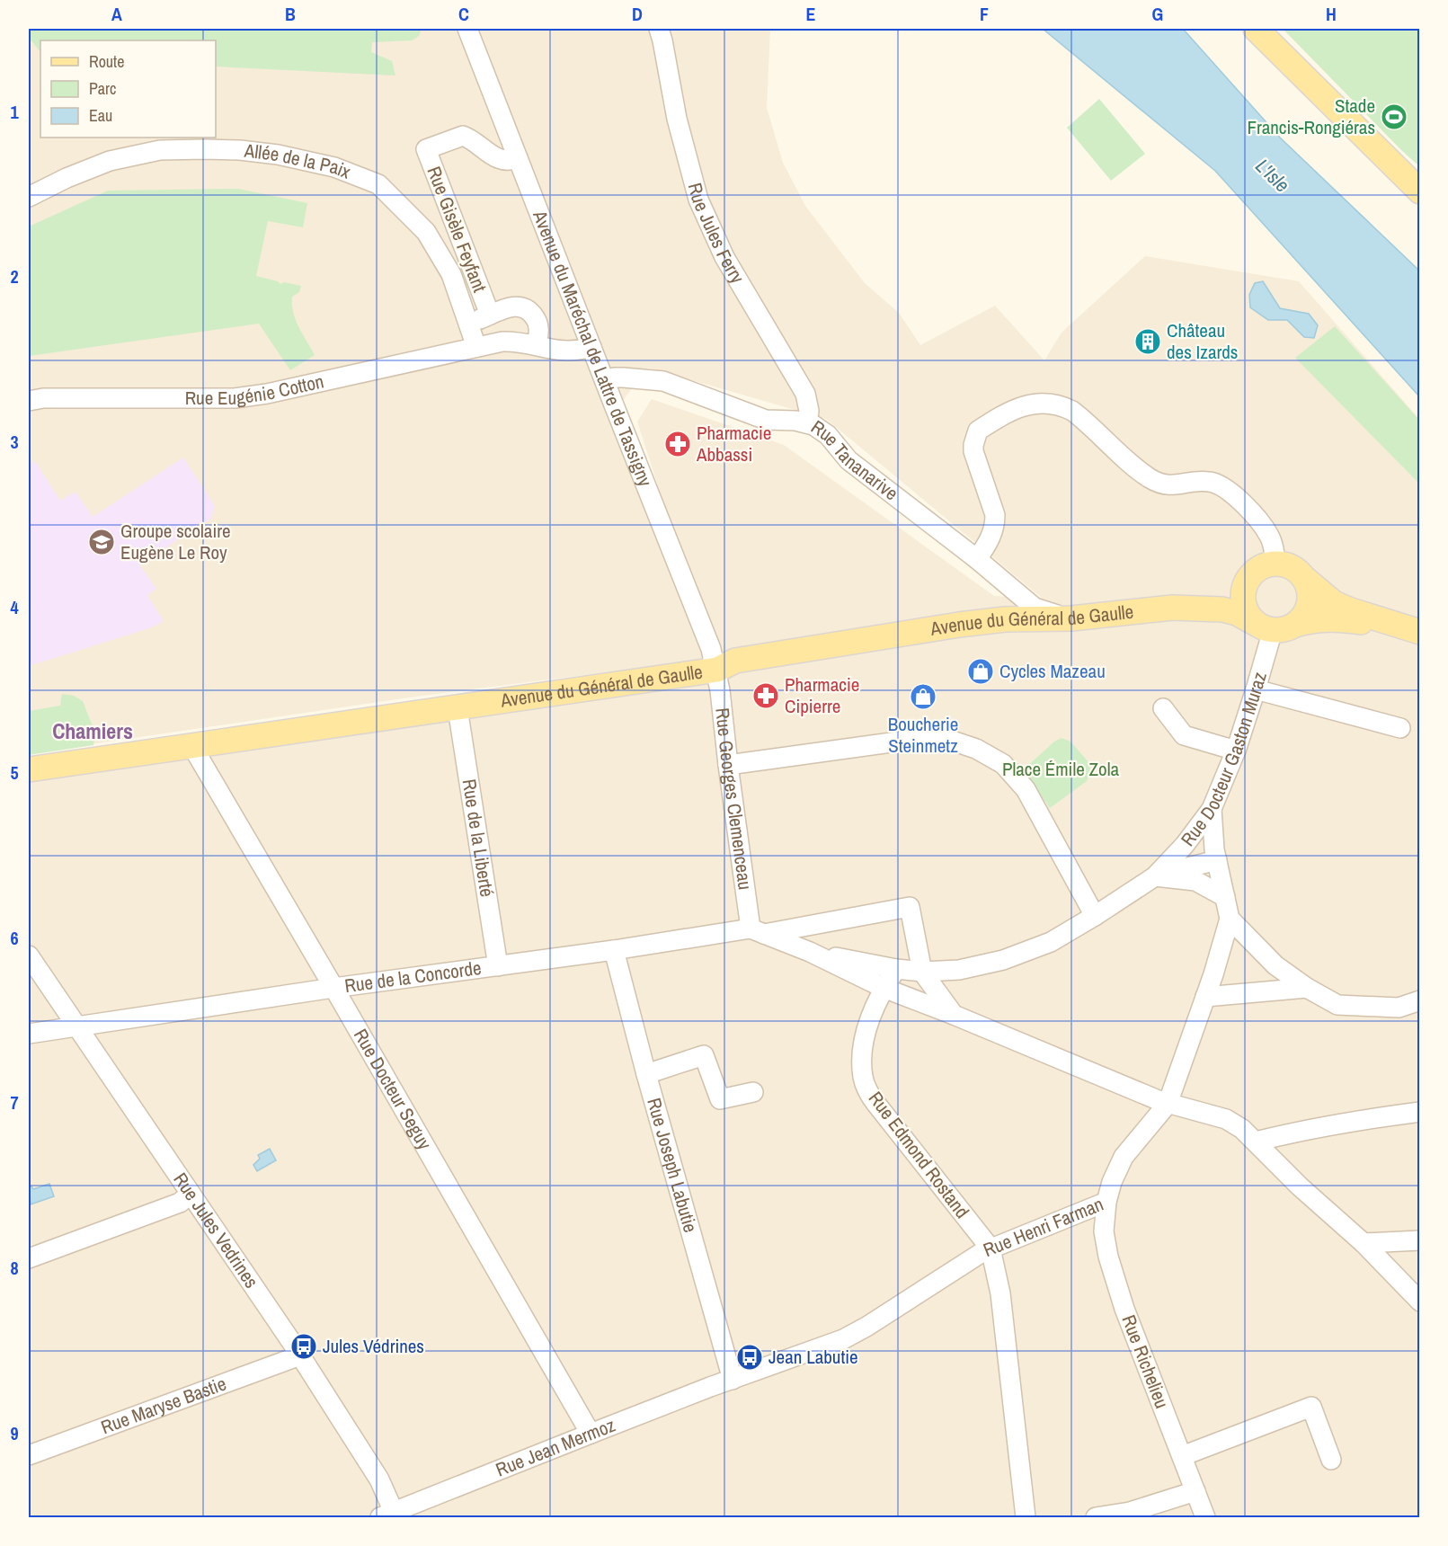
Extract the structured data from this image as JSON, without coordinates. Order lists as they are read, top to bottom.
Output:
{
  "streets": {
    "main road": ["Avenue du Général de Gaulle"],
    "street": [
      "Allée de la Paix",
      "Rue Gisèle Feyfant",
      "Rue Jules Ferry",
      "Avenue du Maréchal de Lattre de Tassigny",
      "Rue Eugénie Cotton",
      "Rue Tananarive",
      "Rue Docteur Gaston Muraz",
      "Rue Georges Clemenceau",
      "Rue de la Liberté",
      "Rue de la Concorde",
      "Rue Docteur Seguy",
      "Rue Edmond Rostand",
      "Rue Joseph Labutie",
      "Rue Henri Farman",
      "Rue Jules Vedrines",
      "Rue Richelieu",
      "Rue Maryse Bastie",
      "Rue Jean Mermoz"
    ]
  },
  "crossings": [
    ["Allée de la Paix", "Rue Eugénie Cotton"],
    ["Rue Gisèle Feyfant", "Avenue du Maréchal de Lattre de Tassigny"],
    ["Rue Jules Ferry", "Rue Tananarive"],
    ["Avenue du Maréchal de Lattre de Tassigny", "Rue Eugénie Cotton"],
    ["Avenue du Maréchal de Lattre de Tassigny", "Rue Tananarive"],
    ["Avenue du Maréchal de Lattre de Tassigny", "Avenue du Général de Gaulle"],
    ["Avenue du Maréchal de Lattre de Tassigny", "Rue Georges Clemenceau"],
    ["Rue Tananarive", "Avenue du Général de Gaulle"],
    ["Avenue du Général de Gaulle", "Rue Docteur Gaston Muraz"],
    ["Avenue du Général de Gaulle", "Rue Georges Clemenceau"],
    ["Avenue du Général de Gaulle", "Rue de la Liberté"],
    ["Avenue du Général de Gaulle", "Rue Docteur Seguy"],
    ["Rue Georges Clemenceau", "Rue de la Concorde"],
    ["Rue de la Liberté", "Rue de la Concorde"],
    ["Rue de la Concorde", "Rue Docteur Seguy"],
    ["Rue de la Concorde", "Rue Joseph Labutie"],
    ["Rue de la Concorde", "Rue Jules Vedrines"],
    ["Rue Docteur Seguy", "Rue Jean Mermoz"],
    ["Rue Edmond Rostand", "Rue Henri Farman"],
    ["Rue Joseph Labutie", "Rue Henri Farman"],
    ["Rue Joseph Labutie", "Rue Jean Mermoz"],
    ["Rue Henri Farman", "Rue Richelieu"],
    ["Rue Henri Farman", "Rue Jean Mermoz"],
    ["Rue Jules Vedrines", "Rue Maryse Bastie"],
    ["Rue Jules Vedrines", "Rue Jean Mermoz"]
  ],
  "districts": ["Chamiers"],
  "water": ["L'Isle"],
  "parks": ["Place Émile Zola"],
  "places": {
    "sports": ["Stade Francis-Rongiéras"],
    "building": ["Château des Izards"],
    "pharmacy": ["Pharmacie Abbassi", "Pharmacie Cipierre"],
    "school or university": ["Groupe scolaire Eugène Le Roy"],
    "shop": ["Cycles Mazeau", "Boucherie Steinmetz"],
    "bus stop": ["Jules Védrines", "Jean Labutie"]
  },
  "legend": ["Route", "Parc", "Eau"],
  "grid": {
    "columns": [
      "A",
      "B",
      "C",
      "D",
      "E",
      "F",
      "G",
      "H"
    ],
    "rows": [
      "1",
      "2",
      "3",
      "4",
      "5",
      "6",
      "7",
      "8",
      "9"
    ]
  }
}
